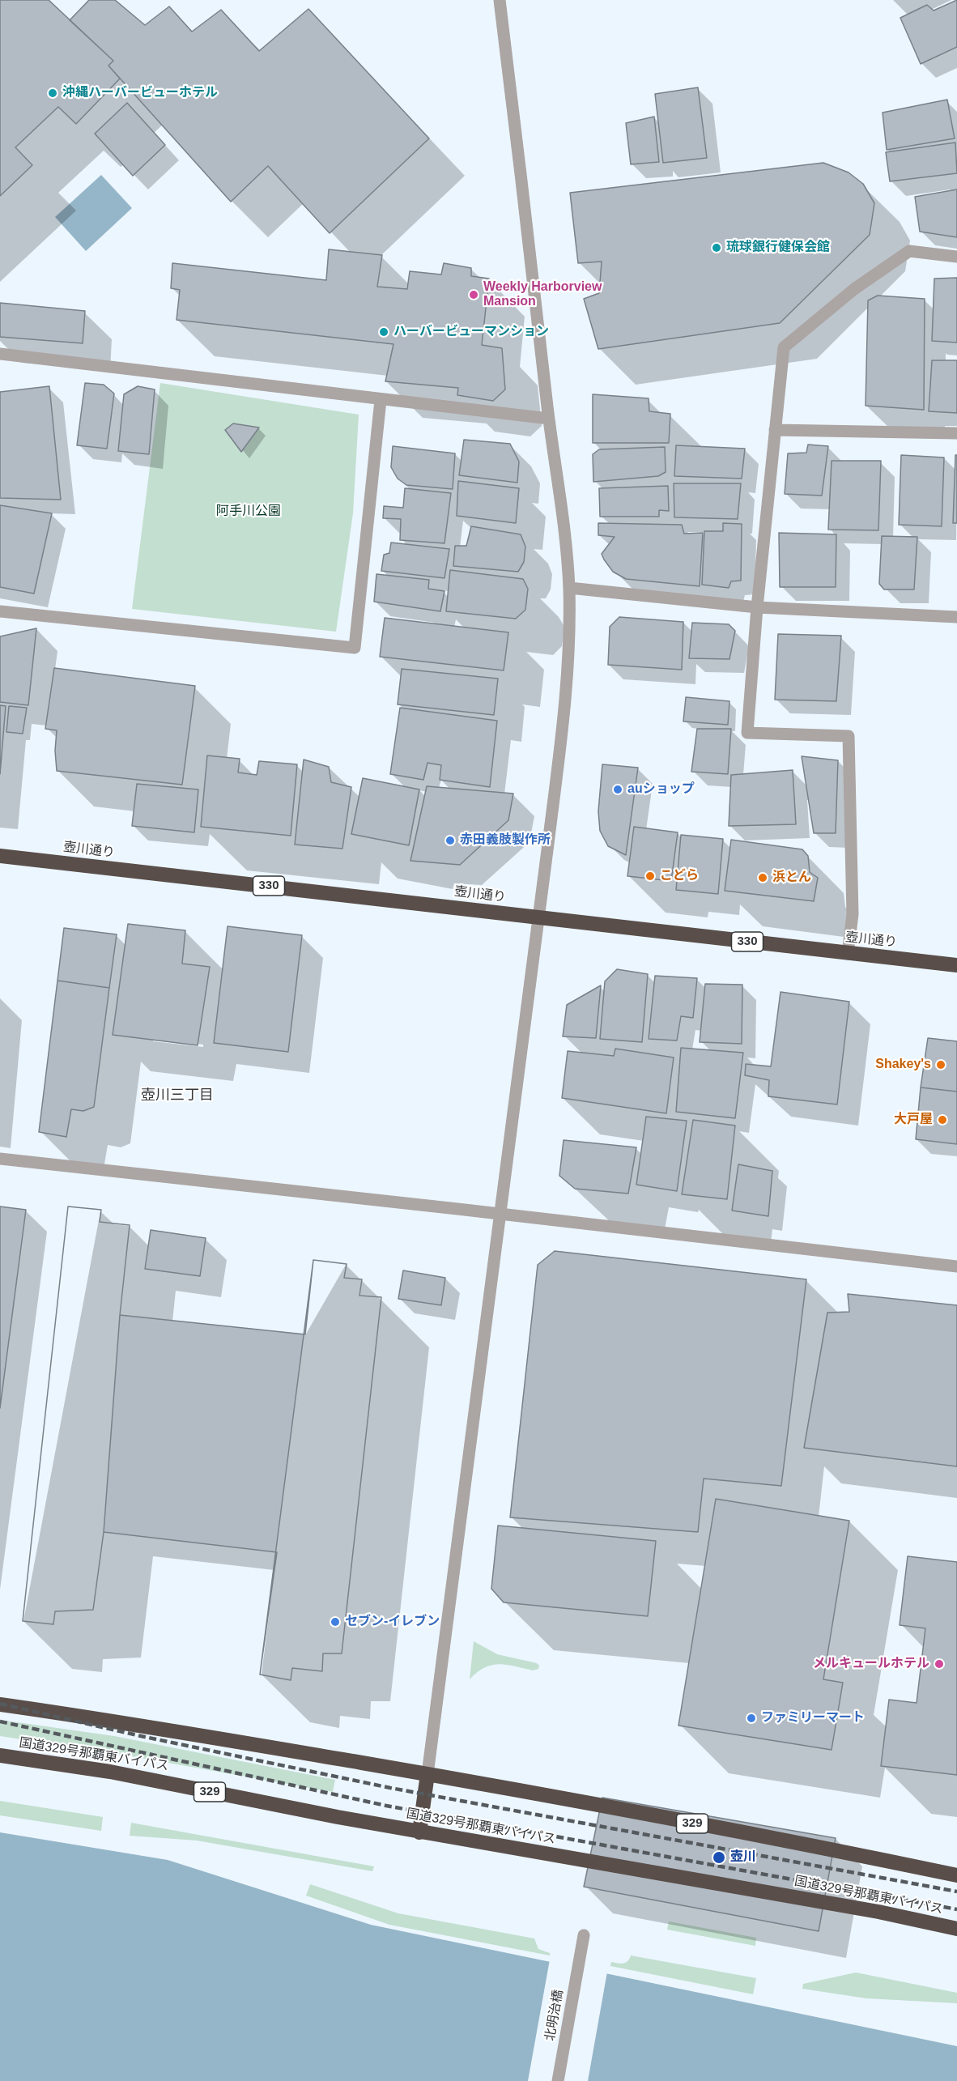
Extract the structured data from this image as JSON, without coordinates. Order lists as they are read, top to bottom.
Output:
{
  "streets": {
    "highway": [
      "壺川通り",
      "330",
      "国道329号那覇東バイパス",
      "329"
    ],
    "street": ["北明治橋"]
  },
  "districts": ["壺川三丁目"],
  "parks": ["阿手川公園"],
  "places": [
    "沖縄ハーバービューホテル",
    "琉球銀行健保会館",
    "Weekly Harborview Mansion",
    "ハーバービューマンション",
    "auショップ",
    "赤田義肢製作所",
    "こどら",
    "浜とん",
    "Shakey's",
    "大戸屋",
    "セブン-イレブン",
    "メルキュールホテル",
    "ファミリーマート",
    "壺川"
  ]
}
